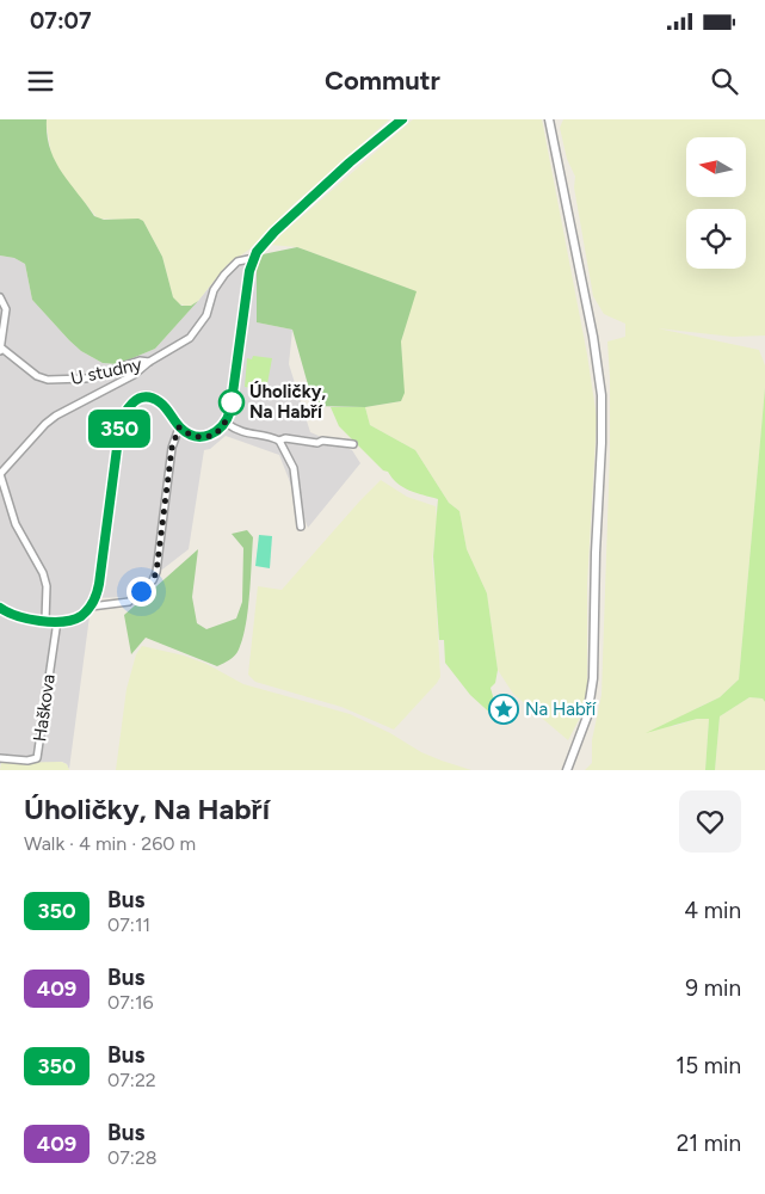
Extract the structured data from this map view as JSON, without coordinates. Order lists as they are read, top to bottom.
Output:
{
  "streets": {
    "street": ["U studny", "Haškova"]
  },
  "places": {
    "other": ["Úholičky, Na Habří"],
    "place": ["Na Habří"]
  },
  "lines": ["bus line 350"],
  "north": "left",
  "page": {
    "status": "07:07",
    "header": "Commutr",
    "on_map": "350",
    "heading": ["Úholičky, Na Habří", "Walk · 4 min · 260 m"],
    "list": [
      {
        "mark": "350",
        "name": "Bus",
        "note": "07:11",
        "value": "4 min"
      },
      {
        "mark": "409",
        "name": "Bus",
        "note": "07:16",
        "value": "9 min"
      },
      {
        "mark": "350",
        "name": "Bus",
        "note": "07:22",
        "value": "15 min"
      },
      {
        "mark": "409",
        "name": "Bus",
        "note": "07:28",
        "value": "21 min"
      }
    ]
  }
}
